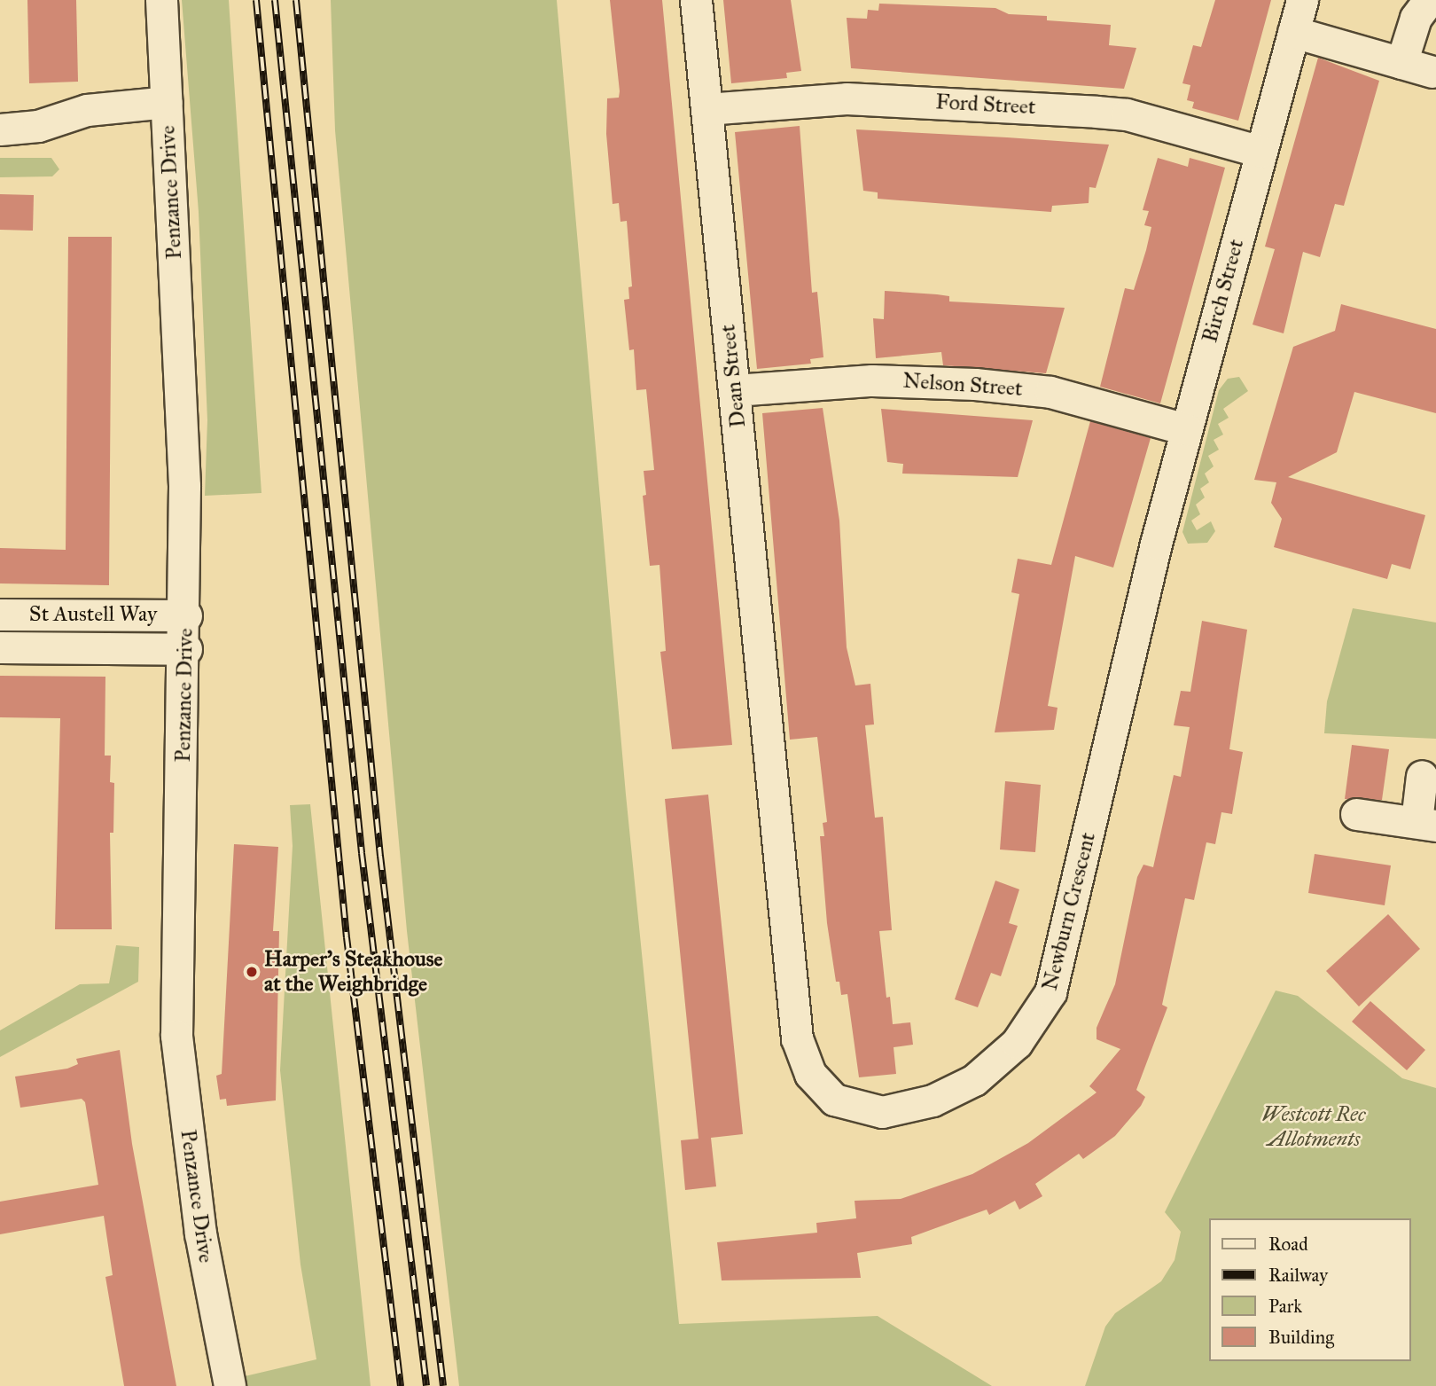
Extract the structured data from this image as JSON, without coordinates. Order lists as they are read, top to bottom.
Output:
{
  "streets": {
    "street": [
      "Ford Street",
      "Penzance Drive",
      "Birch Street",
      "Dean Street",
      "Nelson Street",
      "St Austell Way",
      "Newburn Crescent"
    ]
  },
  "crossings": [
    ["Ford Street", "Birch Street"],
    ["Ford Street", "Dean Street"],
    ["Penzance Drive", "St Austell Way"],
    ["Birch Street", "Nelson Street"],
    ["Birch Street", "Newburn Crescent"],
    ["Dean Street", "Nelson Street"],
    ["Dean Street", "Newburn Crescent"]
  ],
  "parks": ["Westcott Rec Allotments"],
  "places": ["Harper's Steakhouse at the Weighbridge"],
  "legend": [
    "Road",
    "Railway",
    "Park",
    "Building"
  ]
}
